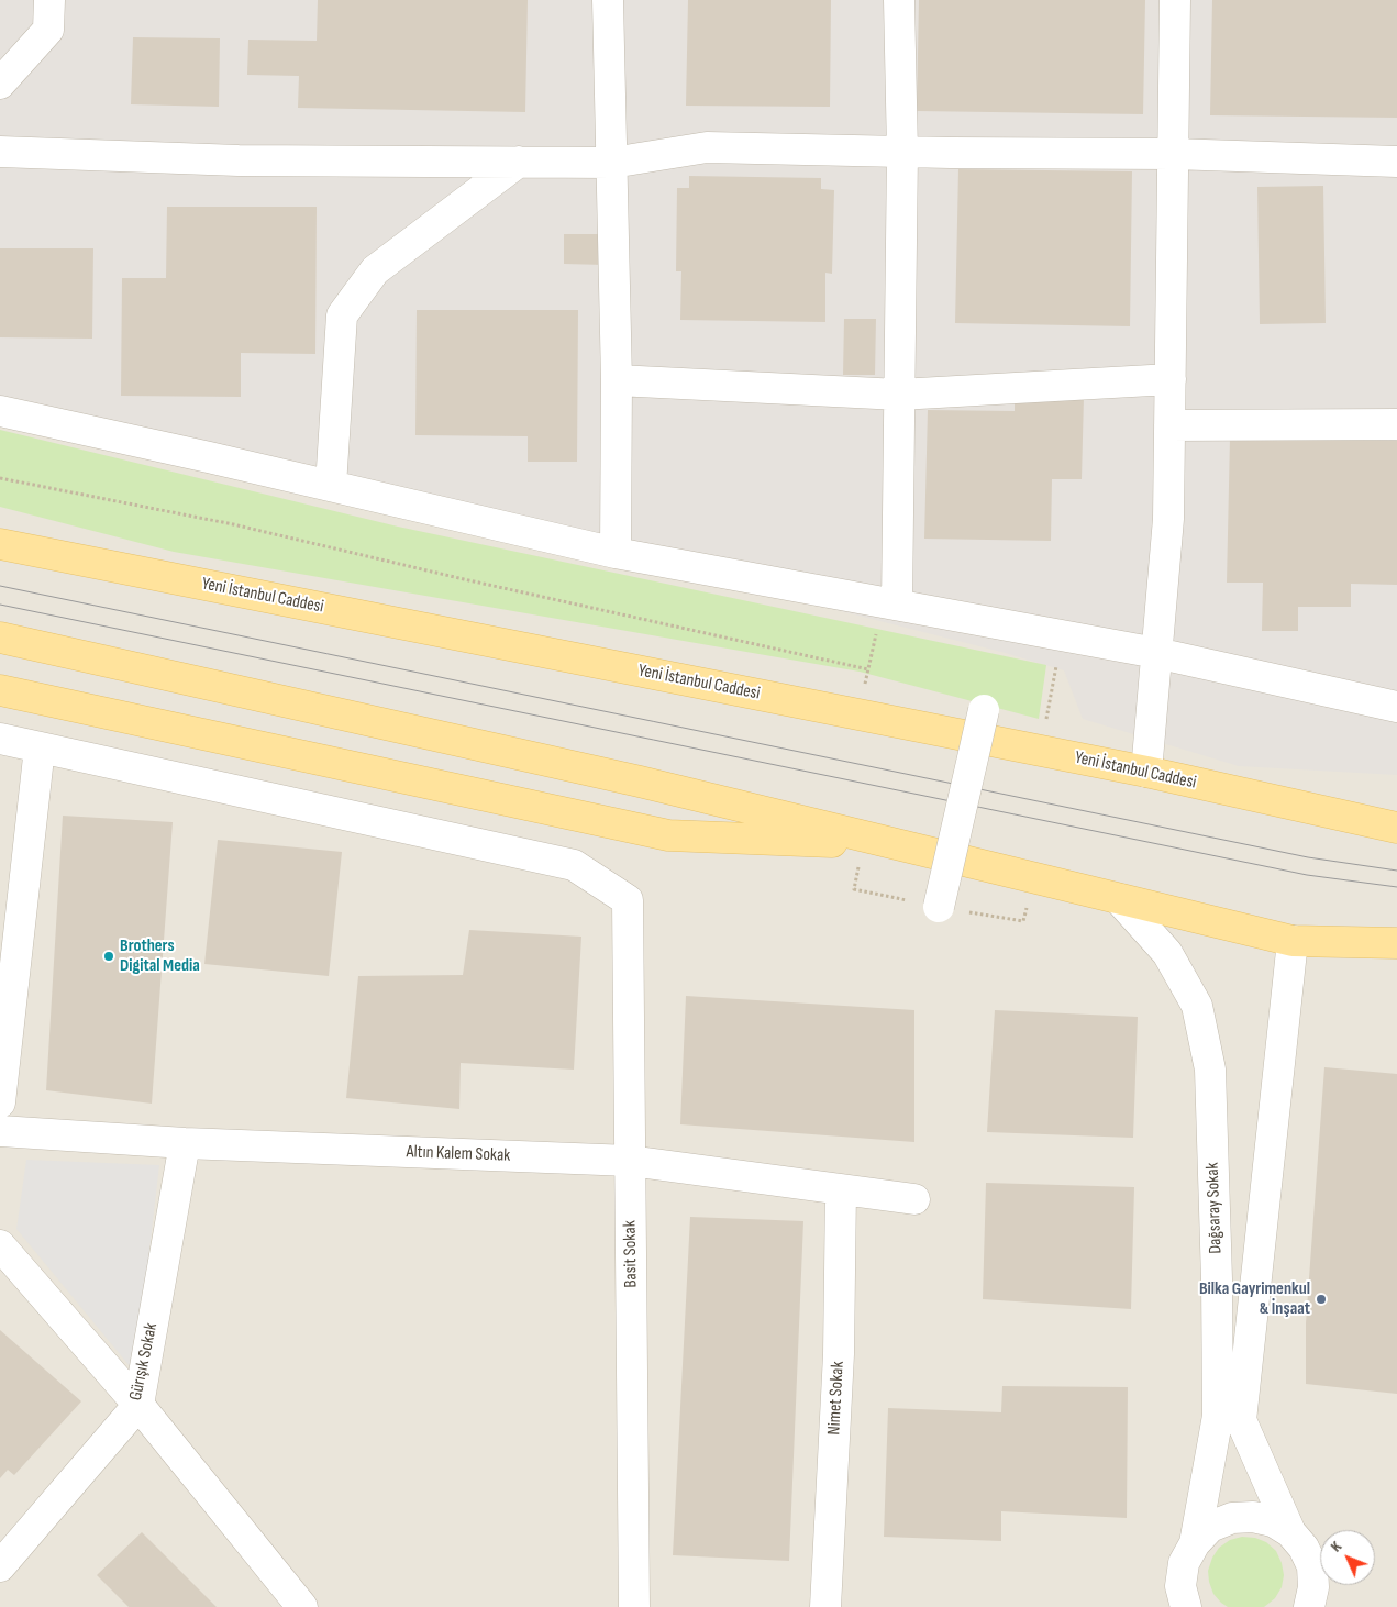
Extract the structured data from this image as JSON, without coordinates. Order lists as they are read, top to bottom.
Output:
{
  "streets": {
    "main road": ["Yeni İstanbul Caddesi"],
    "street": [
      "Altın Kalem Sokak",
      "Dağsaray Sokak",
      "Basit Sokak",
      "Gürışık Sokak",
      "Nimet Sokak"
    ]
  },
  "crossings": [
    ["Altın Kalem Sokak", "Basit Sokak"],
    ["Altın Kalem Sokak", "Gürışık Sokak"],
    ["Altın Kalem Sokak", "Nimet Sokak"]
  ],
  "places": ["Brothers Digital Media", "Bilka Gayrimenkul & İnşaat"],
  "north": "top left"
}
